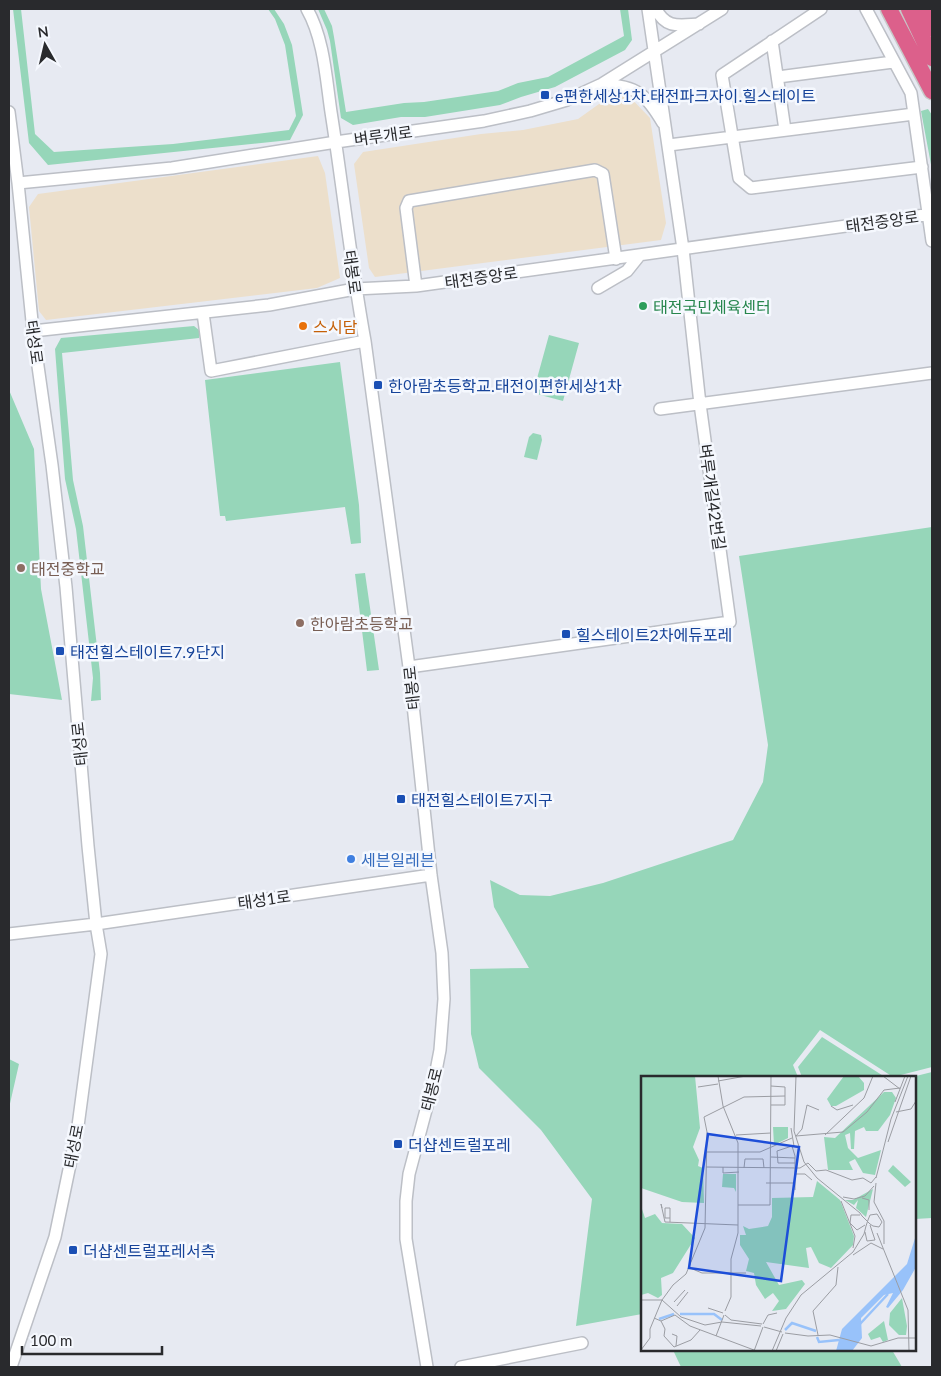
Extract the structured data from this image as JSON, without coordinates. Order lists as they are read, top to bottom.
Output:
{
  "streets": {
    "street": [
      "벼루개로",
      "태전중앙로",
      "태봉로",
      "태성로",
      "벼루개길42번길",
      "태성1로"
    ]
  },
  "crossings": [
    ["벼루개로", "태봉로"],
    ["벼루개로", "태성로"],
    ["벼루개로", "벼루개길42번길"],
    ["태전중앙로", "태봉로"],
    ["태전중앙로", "태성로"],
    ["태전중앙로", "벼루개길42번길"],
    ["태봉로", "벼루개길42번길"],
    ["태봉로", "태성1로"],
    ["태성로", "태성1로"]
  ],
  "places": {
    "transit": [
      "e편한세상1차.태전파크자이.힐스테이트",
      "한아람초등학교.태전이편한세상1차",
      "힐스테이트2차에듀포레",
      "태전힐스테이트7.9단지",
      "태전힐스테이트7지구",
      "더샵센트럴포레",
      "더샵센트럴포레서측"
    ],
    "other": [
      "태전국민체육센터",
      "스시담",
      "태전중학교",
      "한아람초등학교",
      "세븐일레븐"
    ]
  },
  "scale_bar": "100 m",
  "north": "top"
}
